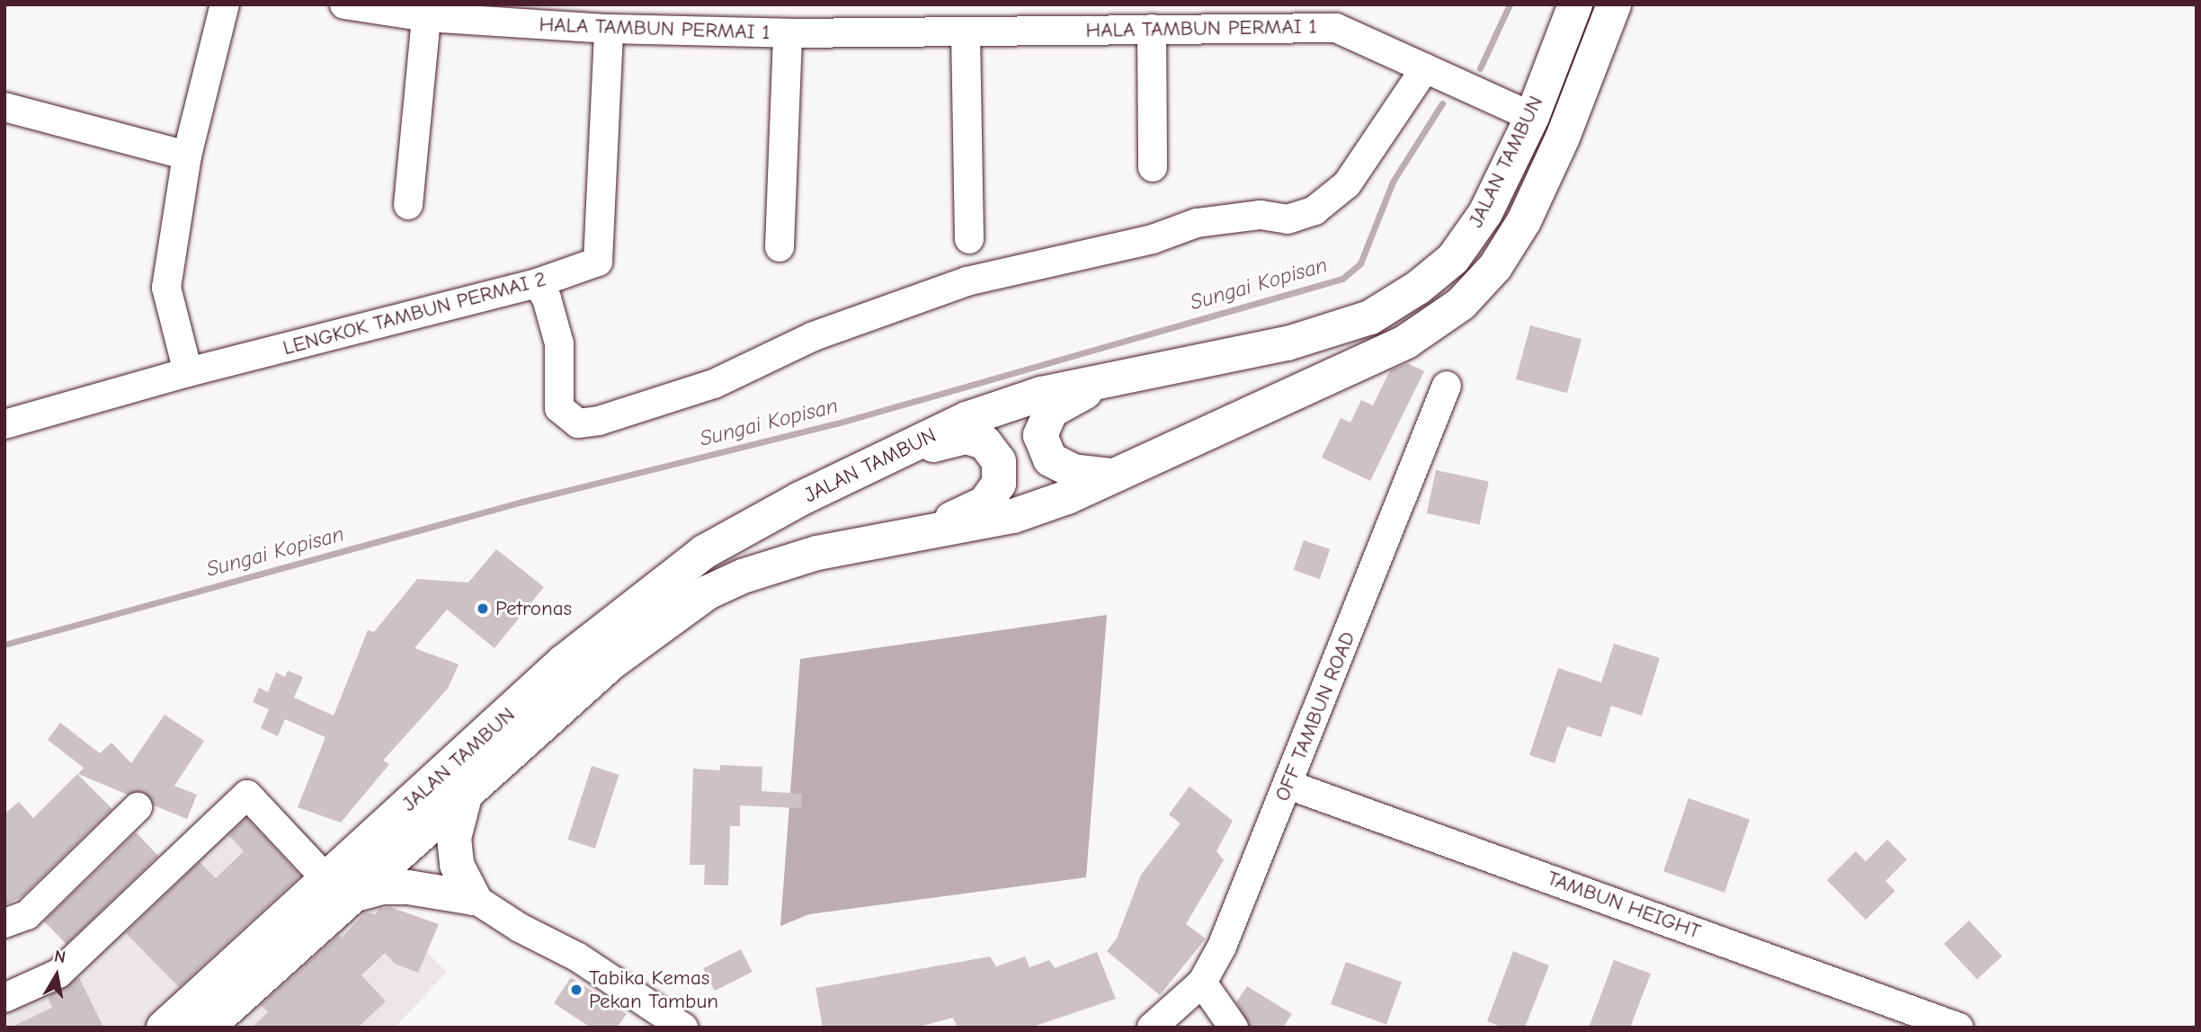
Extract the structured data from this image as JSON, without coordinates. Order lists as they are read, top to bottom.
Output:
{
  "streets": {
    "main road": ["JALAN TAMBUN"],
    "street": [
      "HALA TAMBUN PERMAI 1",
      "LENGKOK TAMBUN PERMAI 2",
      "OFF TAMBUN ROAD",
      "TAMBUN HEIGHT"
    ]
  },
  "crossings": [
    ["HALA TAMBUN PERMAI 1", "JALAN TAMBUN"],
    ["HALA TAMBUN PERMAI 1", "LENGKOK TAMBUN PERMAI 2"],
    ["OFF TAMBUN ROAD", "TAMBUN HEIGHT"]
  ],
  "water": ["Sungai Kopisan"],
  "places": ["Petronas", "Tabika Kemas Pekan Tambun"],
  "north": "top"
}
